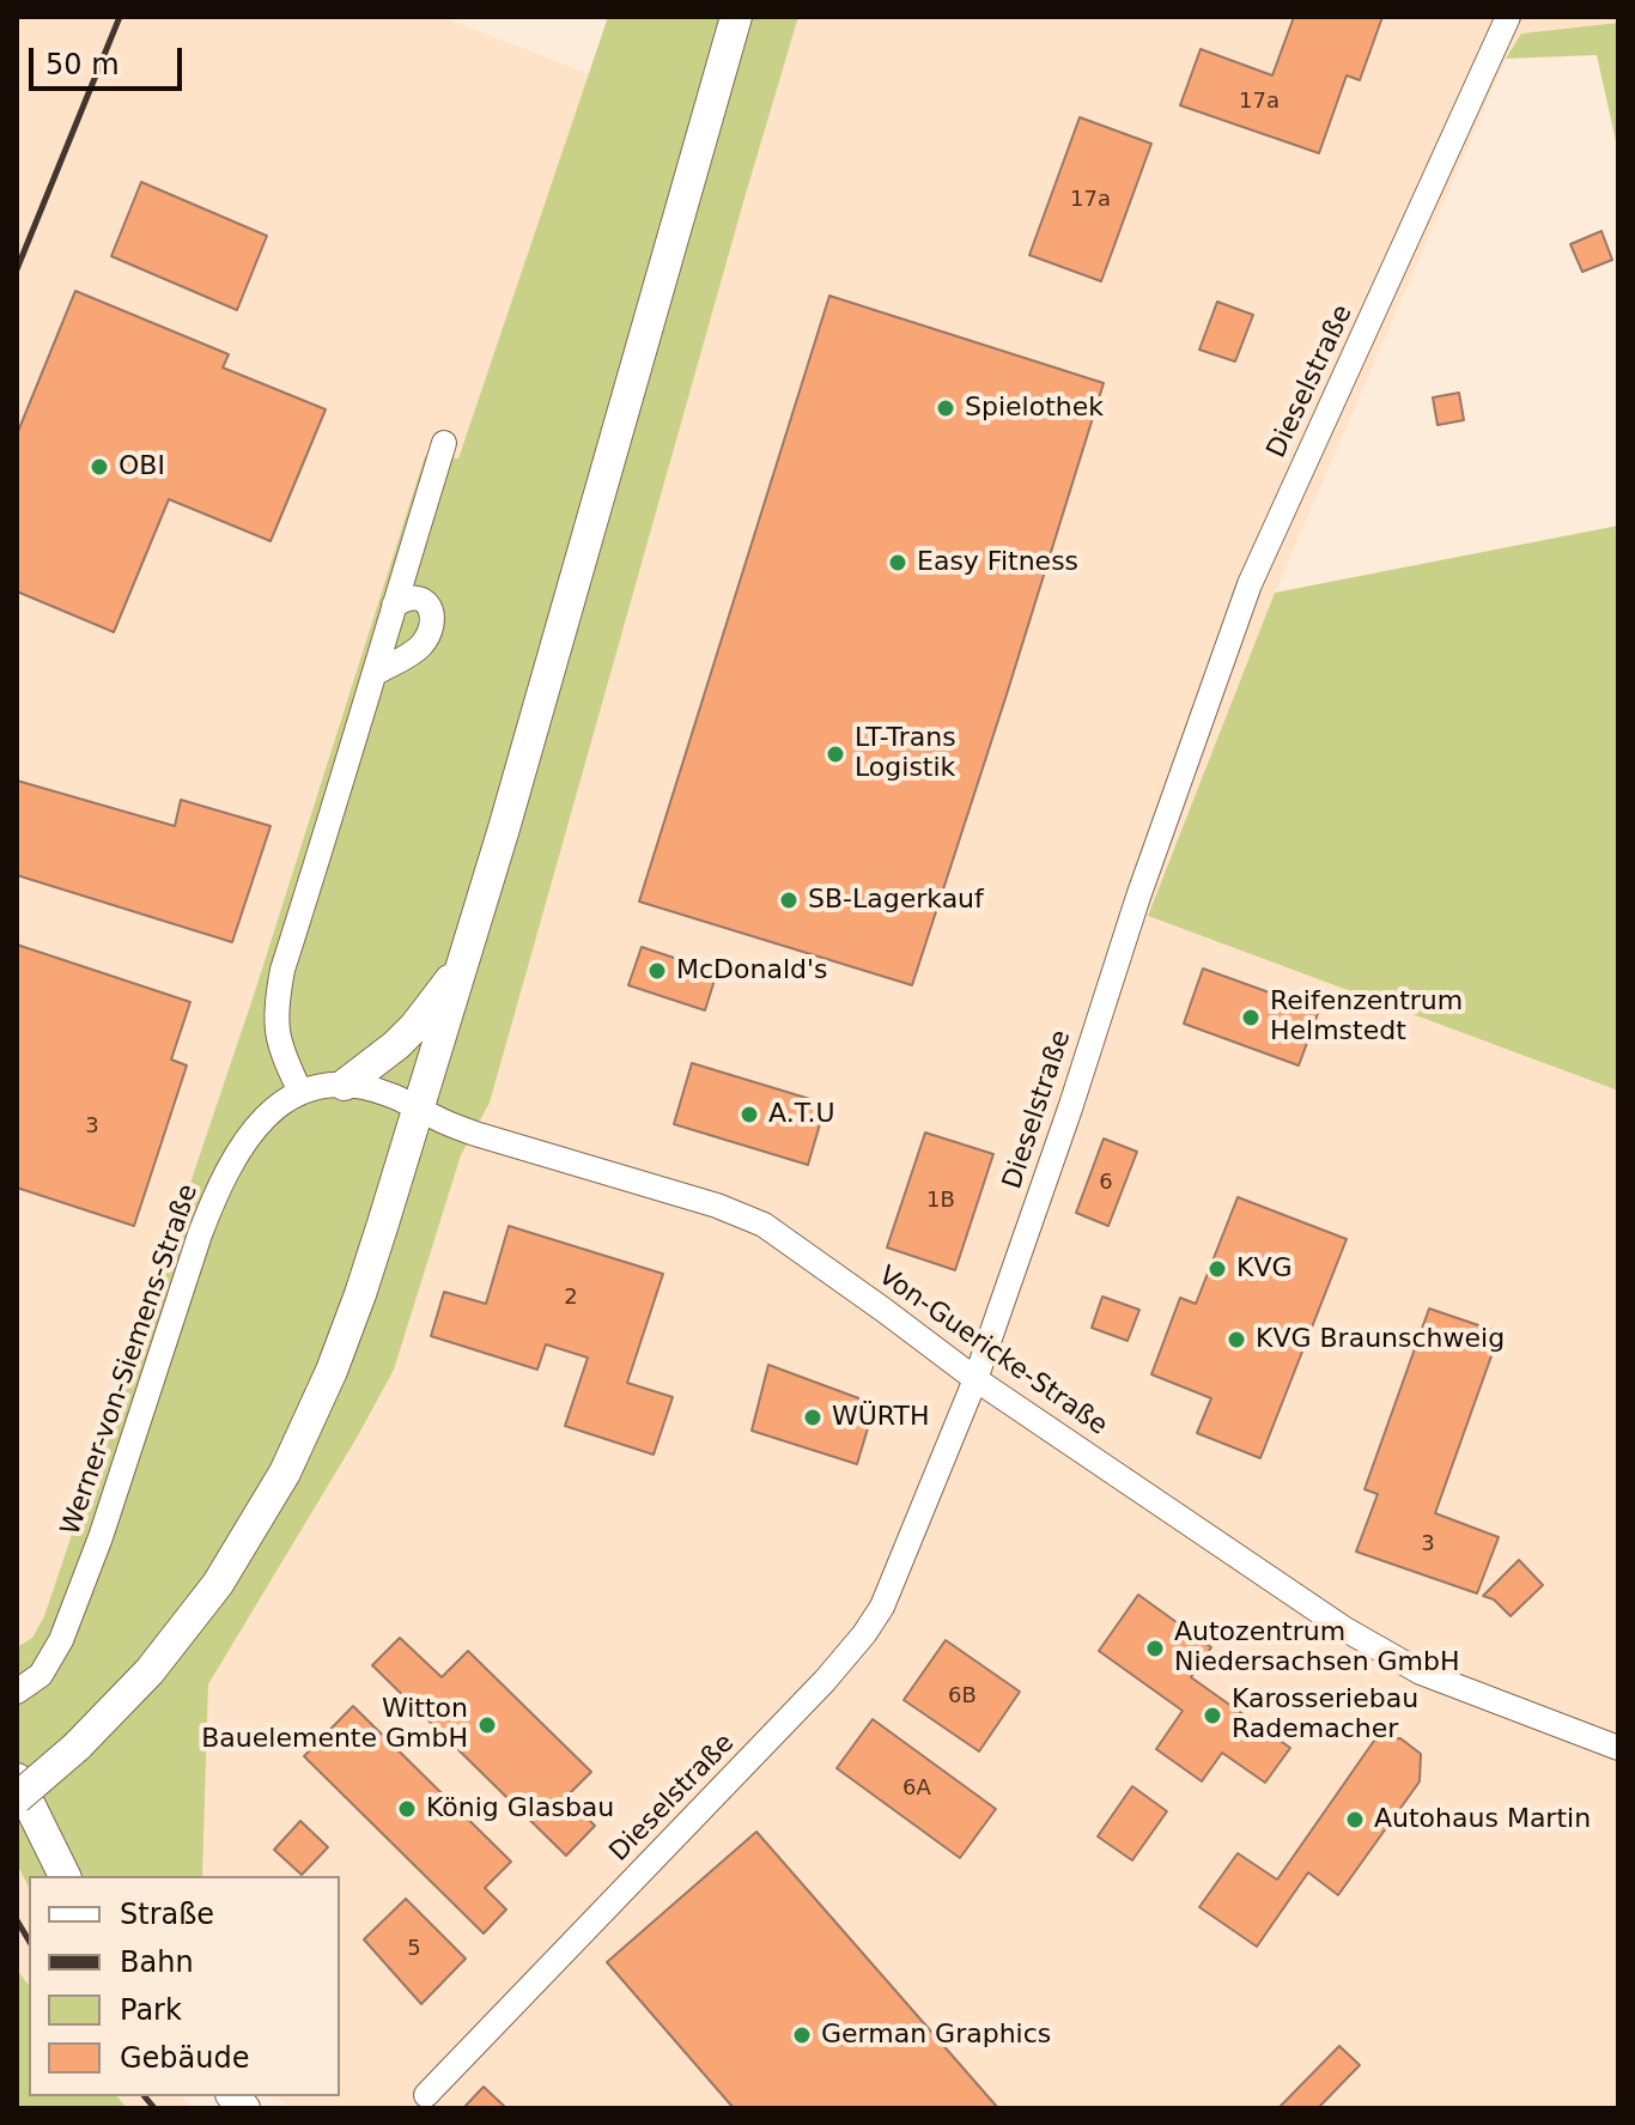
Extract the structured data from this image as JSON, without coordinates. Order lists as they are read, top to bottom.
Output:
{
  "streets": {
    "street": ["Dieselstraße", "Von-Guericke-Straße", "Werner-von-Siemens-Straße"]
  },
  "crossings": [
    ["Dieselstraße", "Von-Guericke-Straße"],
    ["Von-Guericke-Straße", "Werner-von-Siemens-Straße"]
  ],
  "places": [
    "Spielothek",
    "OBI",
    "Easy Fitness",
    "LT-Trans Logistik",
    "SB-Lagerkauf",
    "McDonald's",
    "Reifenzentrum Helmstedt",
    "A.T.U",
    "KVG",
    "KVG Braunschweig",
    "WÜRTH",
    "Autozentrum Niedersachsen GmbH",
    "Karosseriebau Rademacher",
    "Witton Bauelemente GmbH",
    "König Glasbau",
    "Autohaus Martin",
    "German Graphics"
  ],
  "house_numbers": [
    "17a",
    "17a",
    "3",
    "6",
    "1B",
    "2",
    "3",
    "6B",
    "6A",
    "5"
  ],
  "legend": [
    "Straße",
    "Bahn",
    "Park",
    "Gebäude"
  ],
  "scale_bar": "50 m"
}
